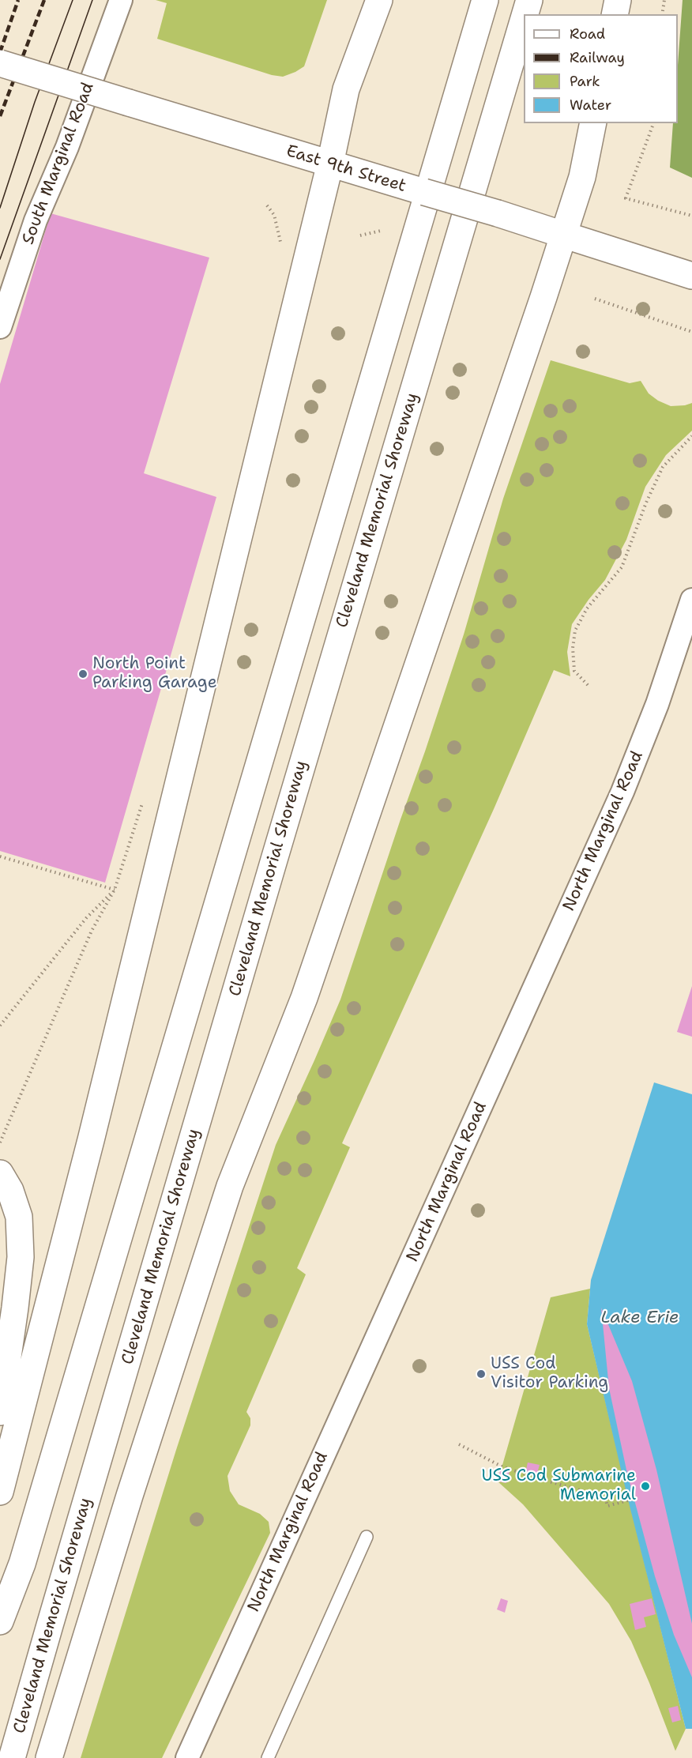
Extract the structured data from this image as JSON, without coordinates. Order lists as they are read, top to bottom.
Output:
{
  "streets": {
    "main road": ["East 9th Street", "Cleveland Memorial Shoreway"],
    "street": ["South Marginal Road", "North Marginal Road"]
  },
  "water": ["Lake Erie"],
  "places": ["North Point Parking Garage", "USS Cod Visitor Parking", "USS Cod Submarine Memorial"],
  "legend": [
    "Road",
    "Railway",
    "Park",
    "Water"
  ]
}
